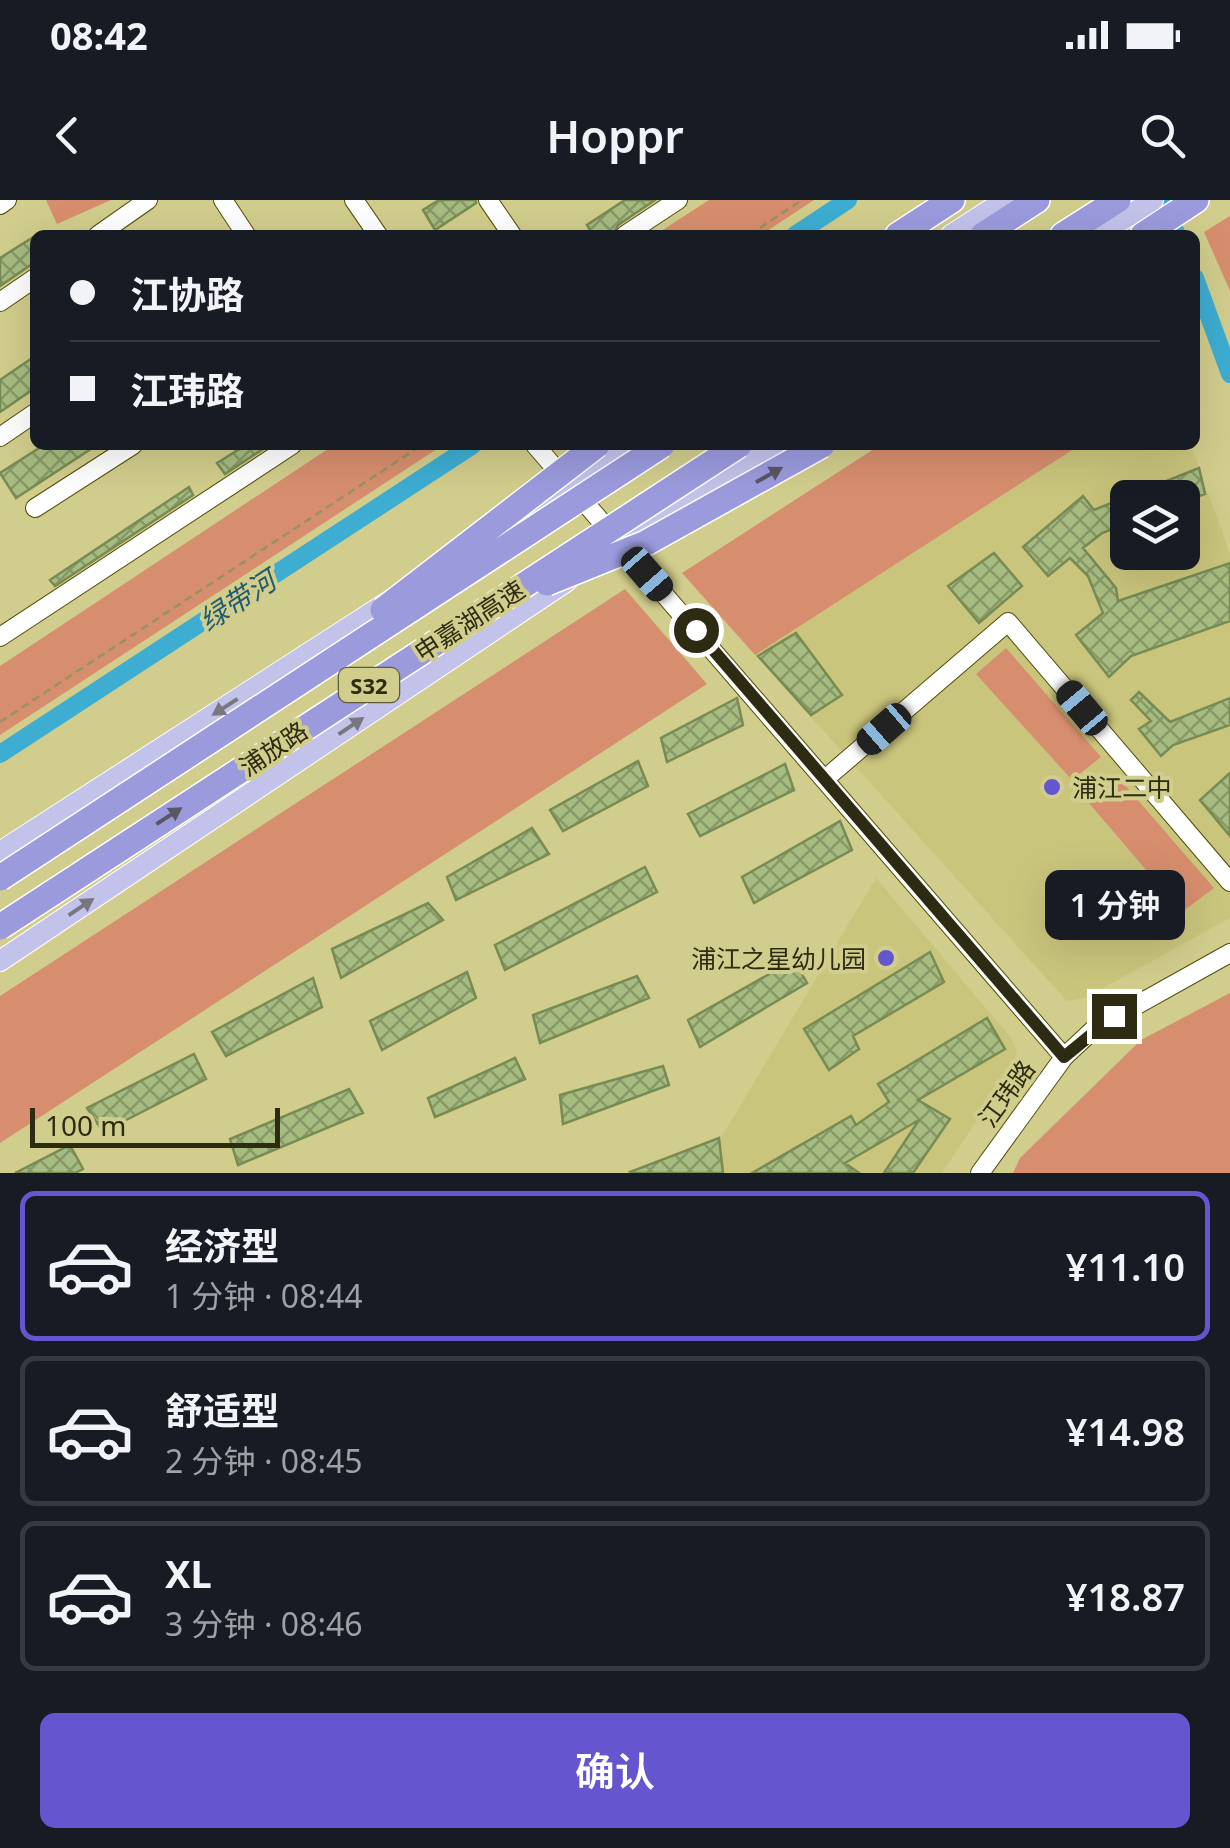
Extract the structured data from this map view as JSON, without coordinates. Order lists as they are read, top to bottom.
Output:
{
  "streets": {
    "highway": ["申嘉湖高速", "S32"],
    "main road": ["浦放路"],
    "street": ["江玮路"]
  },
  "water": ["绿带河"],
  "places": ["浦江二中", "浦江之星幼儿园"],
  "scale_bar": "100 m",
  "page": {
    "status": "08:42",
    "header": "Hoppr",
    "banner": ["江协路", "江玮路"],
    "bubble": "1 分钟",
    "scale": "100 m",
    "list": [
      {
        "name": "经济型",
        "note": "1 分钟 · 08:44",
        "value": "¥11.10"
      },
      {
        "name": "舒适型",
        "note": "2 分钟 · 08:45",
        "value": "¥14.98"
      },
      {
        "name": "XL",
        "note": "3 分钟 · 08:46",
        "value": "¥18.87"
      }
    ],
    "buttons": "确认"
  }
}
